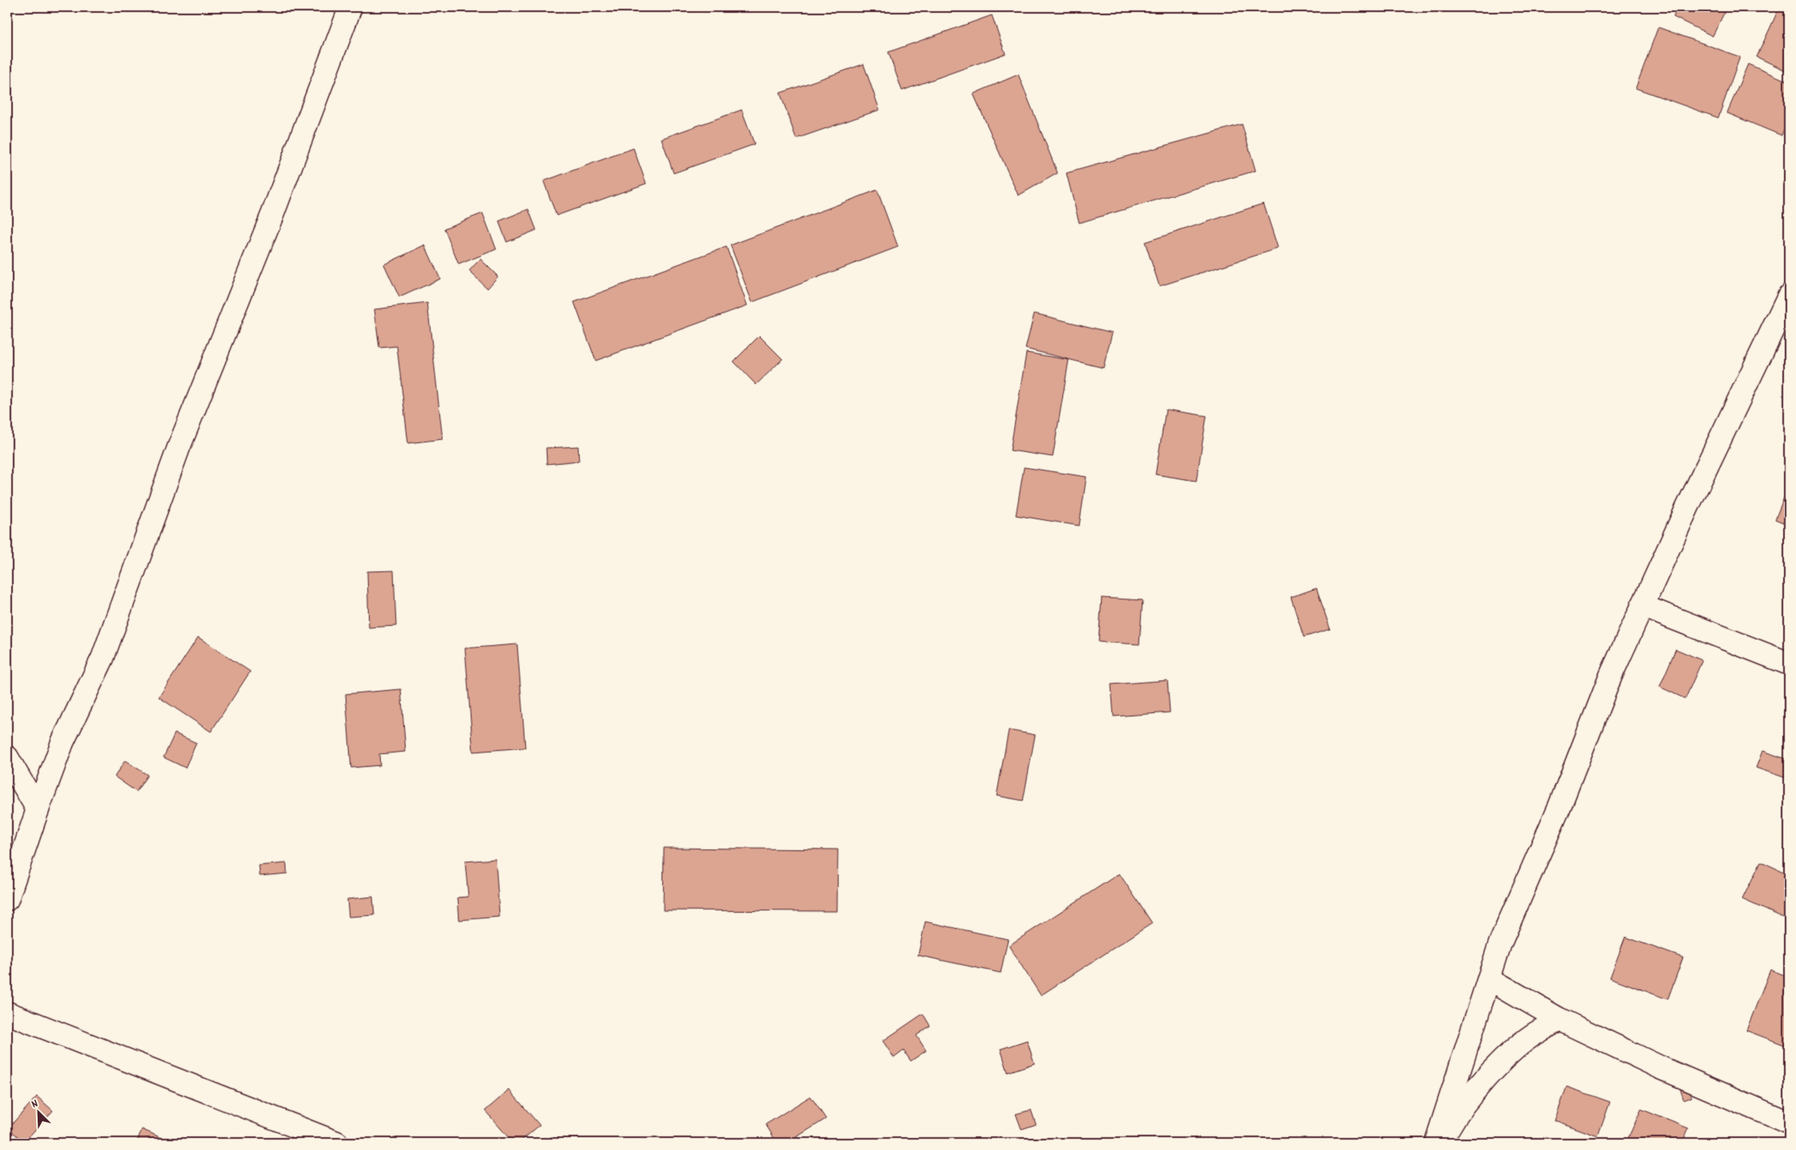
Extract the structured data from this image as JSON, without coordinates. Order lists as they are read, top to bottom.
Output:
{
  "north": "top left"
}
